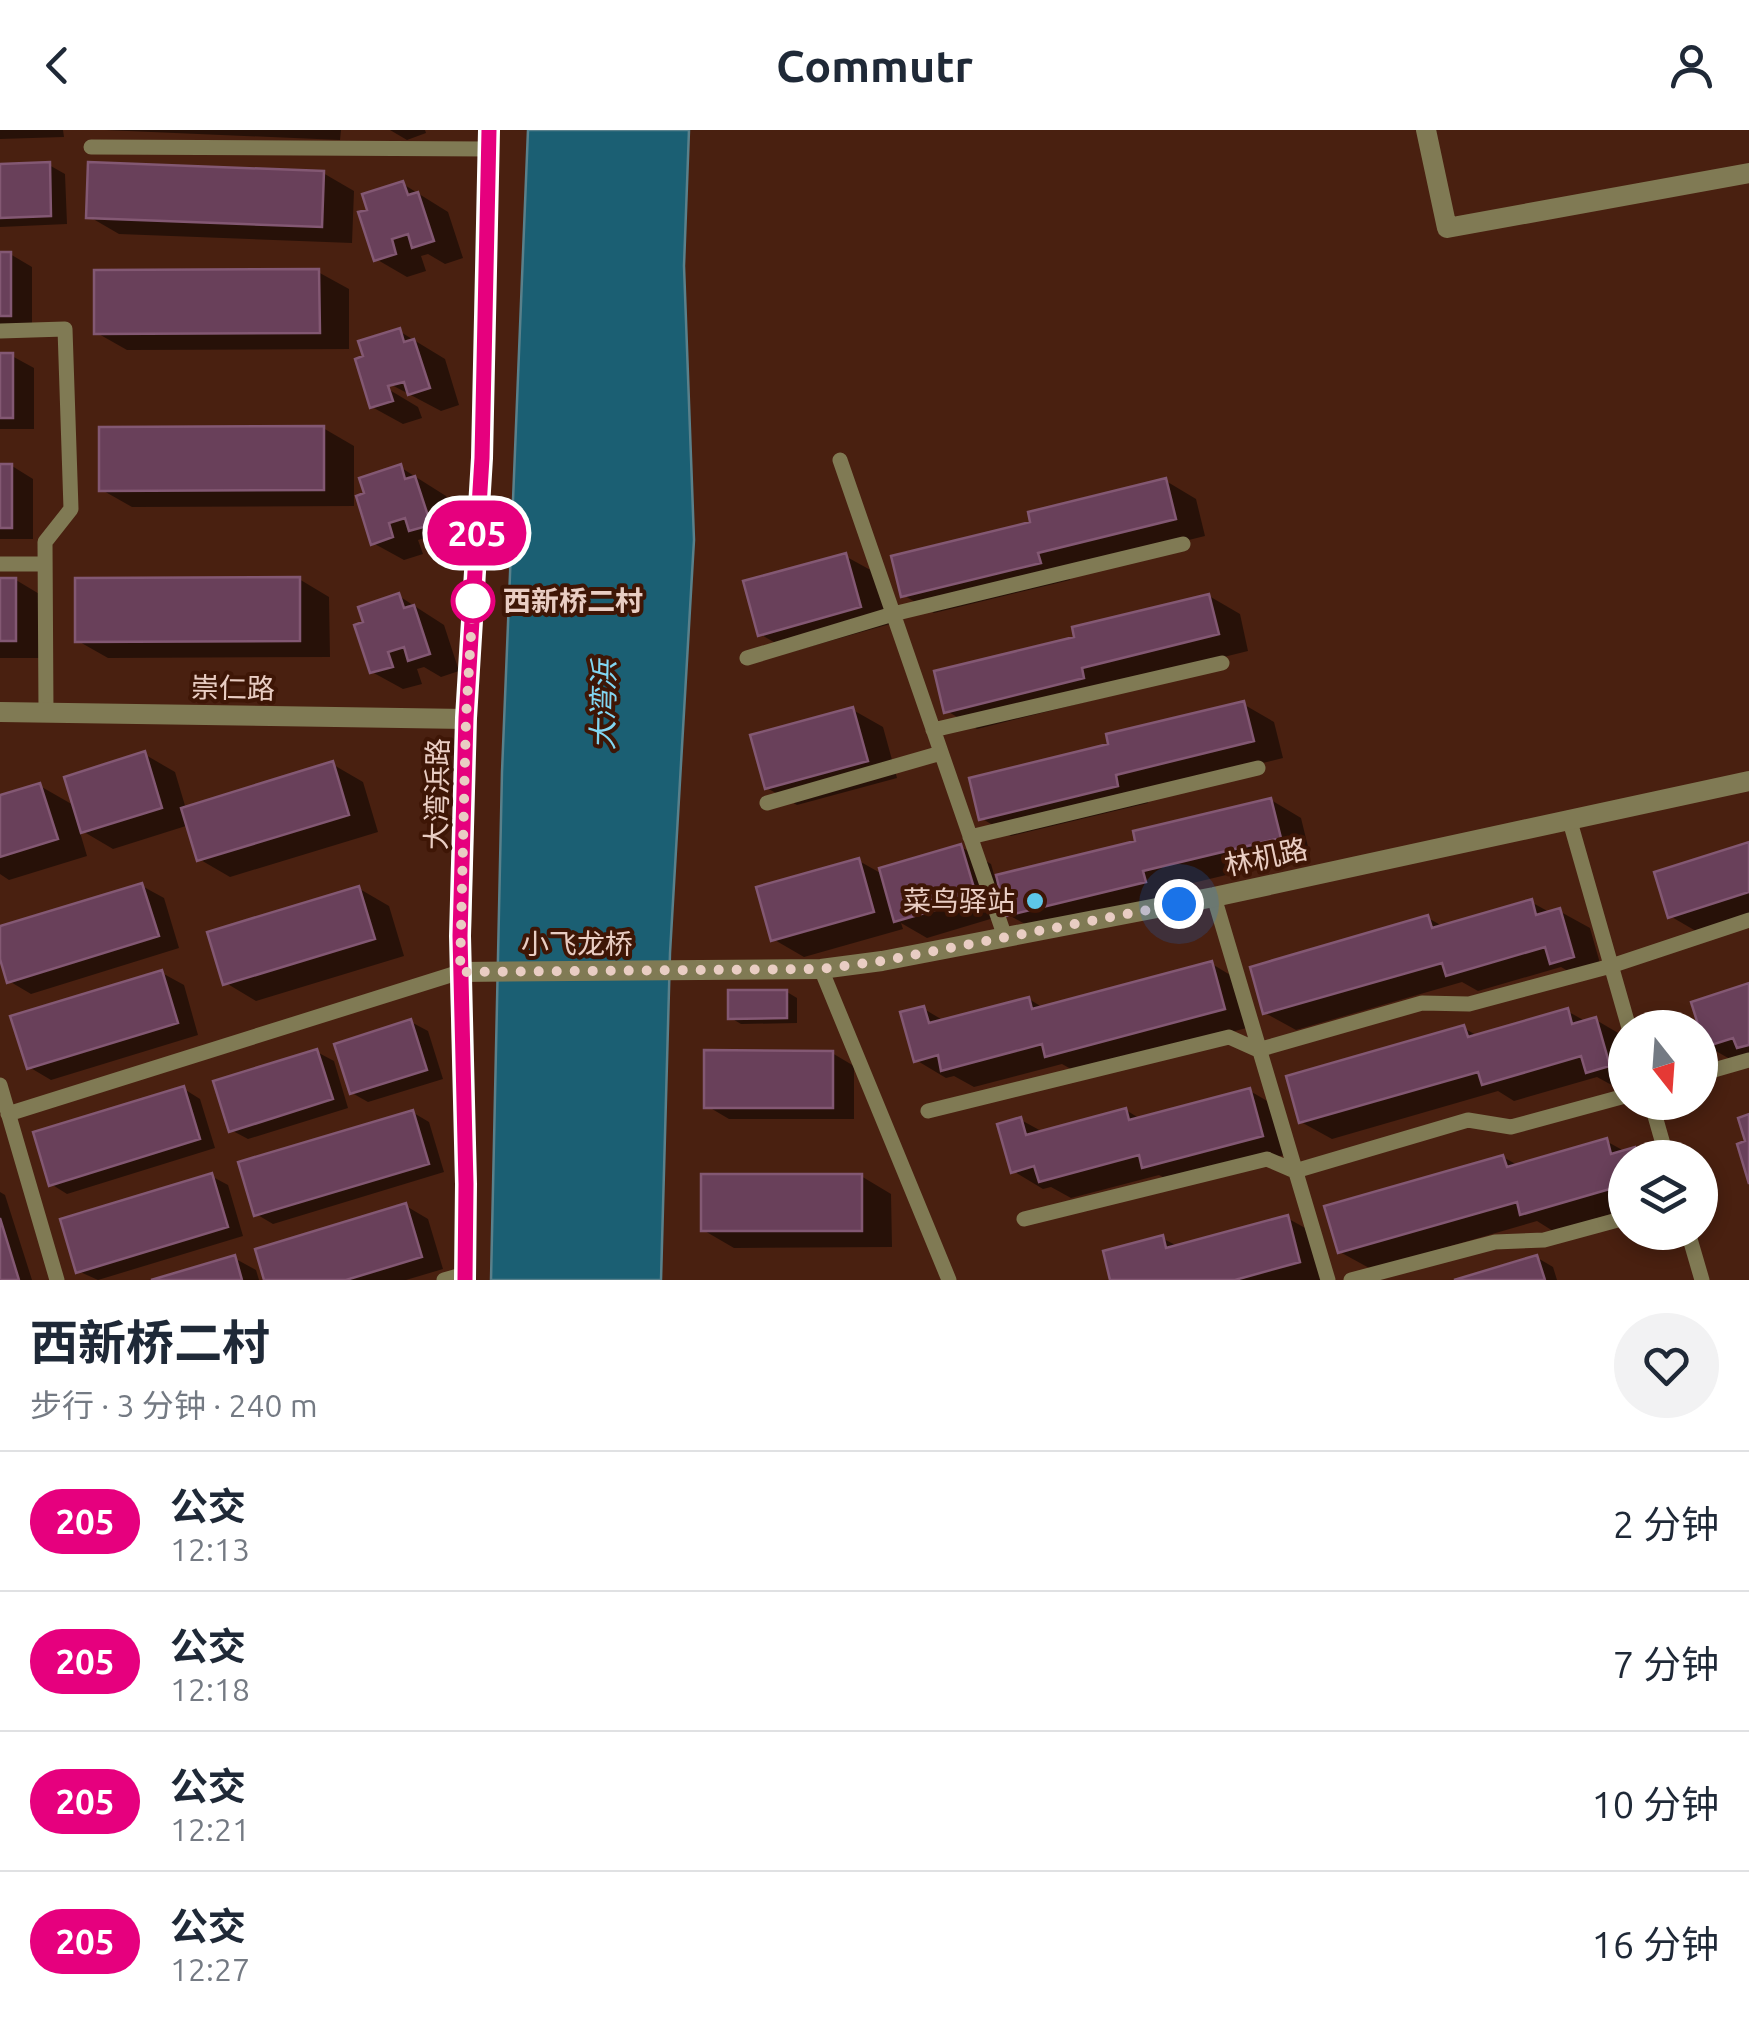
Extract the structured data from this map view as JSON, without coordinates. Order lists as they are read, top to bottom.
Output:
{
  "streets": {
    "street": [
      "崇仁路",
      "大湾浜路",
      "林机路",
      "小飞龙桥"
    ]
  },
  "crossings": [
    ["崇仁路", "大湾浜路"],
    ["大湾浜路", "小飞龙桥"],
    ["林机路", "小飞龙桥"]
  ],
  "water": ["大湾浜"],
  "places": ["西新桥二村", "菜鸟驿站"],
  "lines": ["bus line 205"],
  "north": "bottom",
  "page": {
    "header": "Commutr",
    "on_map": "205",
    "heading": ["西新桥二村", "步行 · 3 分钟 · 240 m"],
    "list": [
      {
        "mark": "205",
        "name": "公交",
        "note": "12:13",
        "value": "2 分钟"
      },
      {
        "mark": "205",
        "name": "公交",
        "note": "12:18",
        "value": "7 分钟"
      },
      {
        "mark": "205",
        "name": "公交",
        "note": "12:21",
        "value": "10 分钟"
      },
      {
        "mark": "205",
        "name": "公交",
        "note": "12:27",
        "value": "16 分钟"
      }
    ]
  }
}
